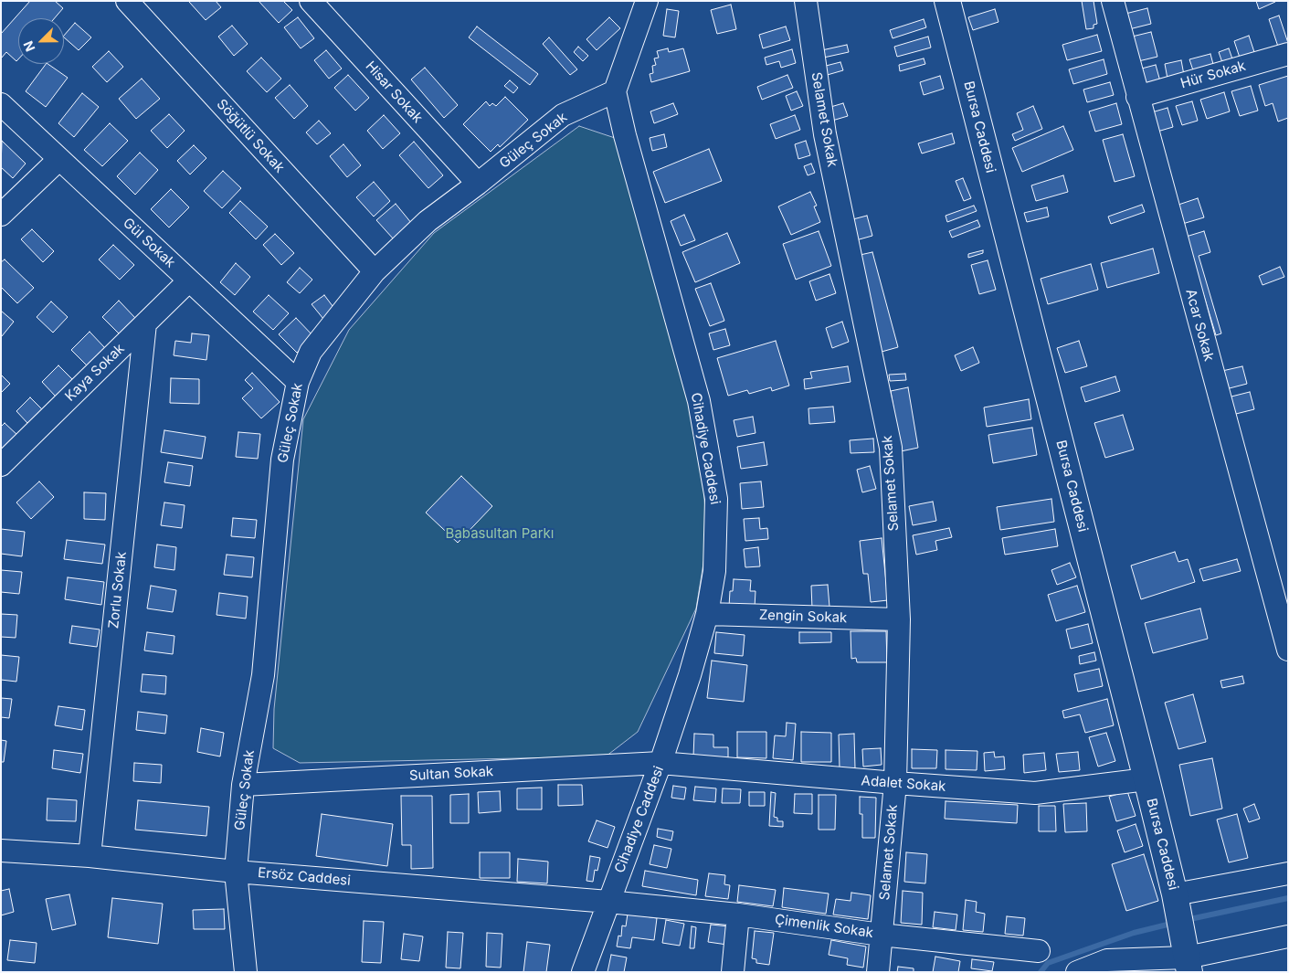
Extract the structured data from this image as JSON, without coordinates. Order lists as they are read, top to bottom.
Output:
{
  "streets": {
    "main road": ["Bursa Caddesi"],
    "street": [
      "Hür Sokak",
      "Hisar Sokak",
      "Selamet Sokak",
      "Söğütlü Sokak",
      "Güleç Sokak",
      "Gül Sokak",
      "Acar Sokak",
      "Kaya Sokak",
      "Cihadiye Caddesi",
      "Zorlu Sokak",
      "Zengin Sokak",
      "Sultan Sokak",
      "Adalet Sokak",
      "Ersöz Caddesi",
      "Çimenlik Sokak"
    ]
  },
  "crossings": [
    ["Hür Sokak", "Acar Sokak"],
    ["Hisar Sokak", "Güleç Sokak"],
    ["Selamet Sokak", "Zengin Sokak"],
    ["Selamet Sokak", "Adalet Sokak"],
    ["Selamet Sokak", "Çimenlik Sokak"],
    ["Bursa Caddesi", "Adalet Sokak"],
    ["Söğütlü Sokak", "Güleç Sokak"],
    ["Güleç Sokak", "Gül Sokak"],
    ["Güleç Sokak", "Cihadiye Caddesi"],
    ["Güleç Sokak", "Sultan Sokak"],
    ["Güleç Sokak", "Ersöz Caddesi"],
    ["Gül Sokak", "Kaya Sokak"],
    ["Kaya Sokak", "Zorlu Sokak"],
    ["Cihadiye Caddesi", "Zengin Sokak"],
    ["Cihadiye Caddesi", "Sultan Sokak"],
    ["Cihadiye Caddesi", "Adalet Sokak"],
    ["Cihadiye Caddesi", "Ersöz Caddesi"],
    ["Cihadiye Caddesi", "Çimenlik Sokak"],
    ["Zorlu Sokak", "Ersöz Caddesi"],
    ["Sultan Sokak", "Adalet Sokak"],
    ["Ersöz Caddesi", "Çimenlik Sokak"]
  ],
  "parks": ["Babasultan Parkı"],
  "north": "bottom left"
}
